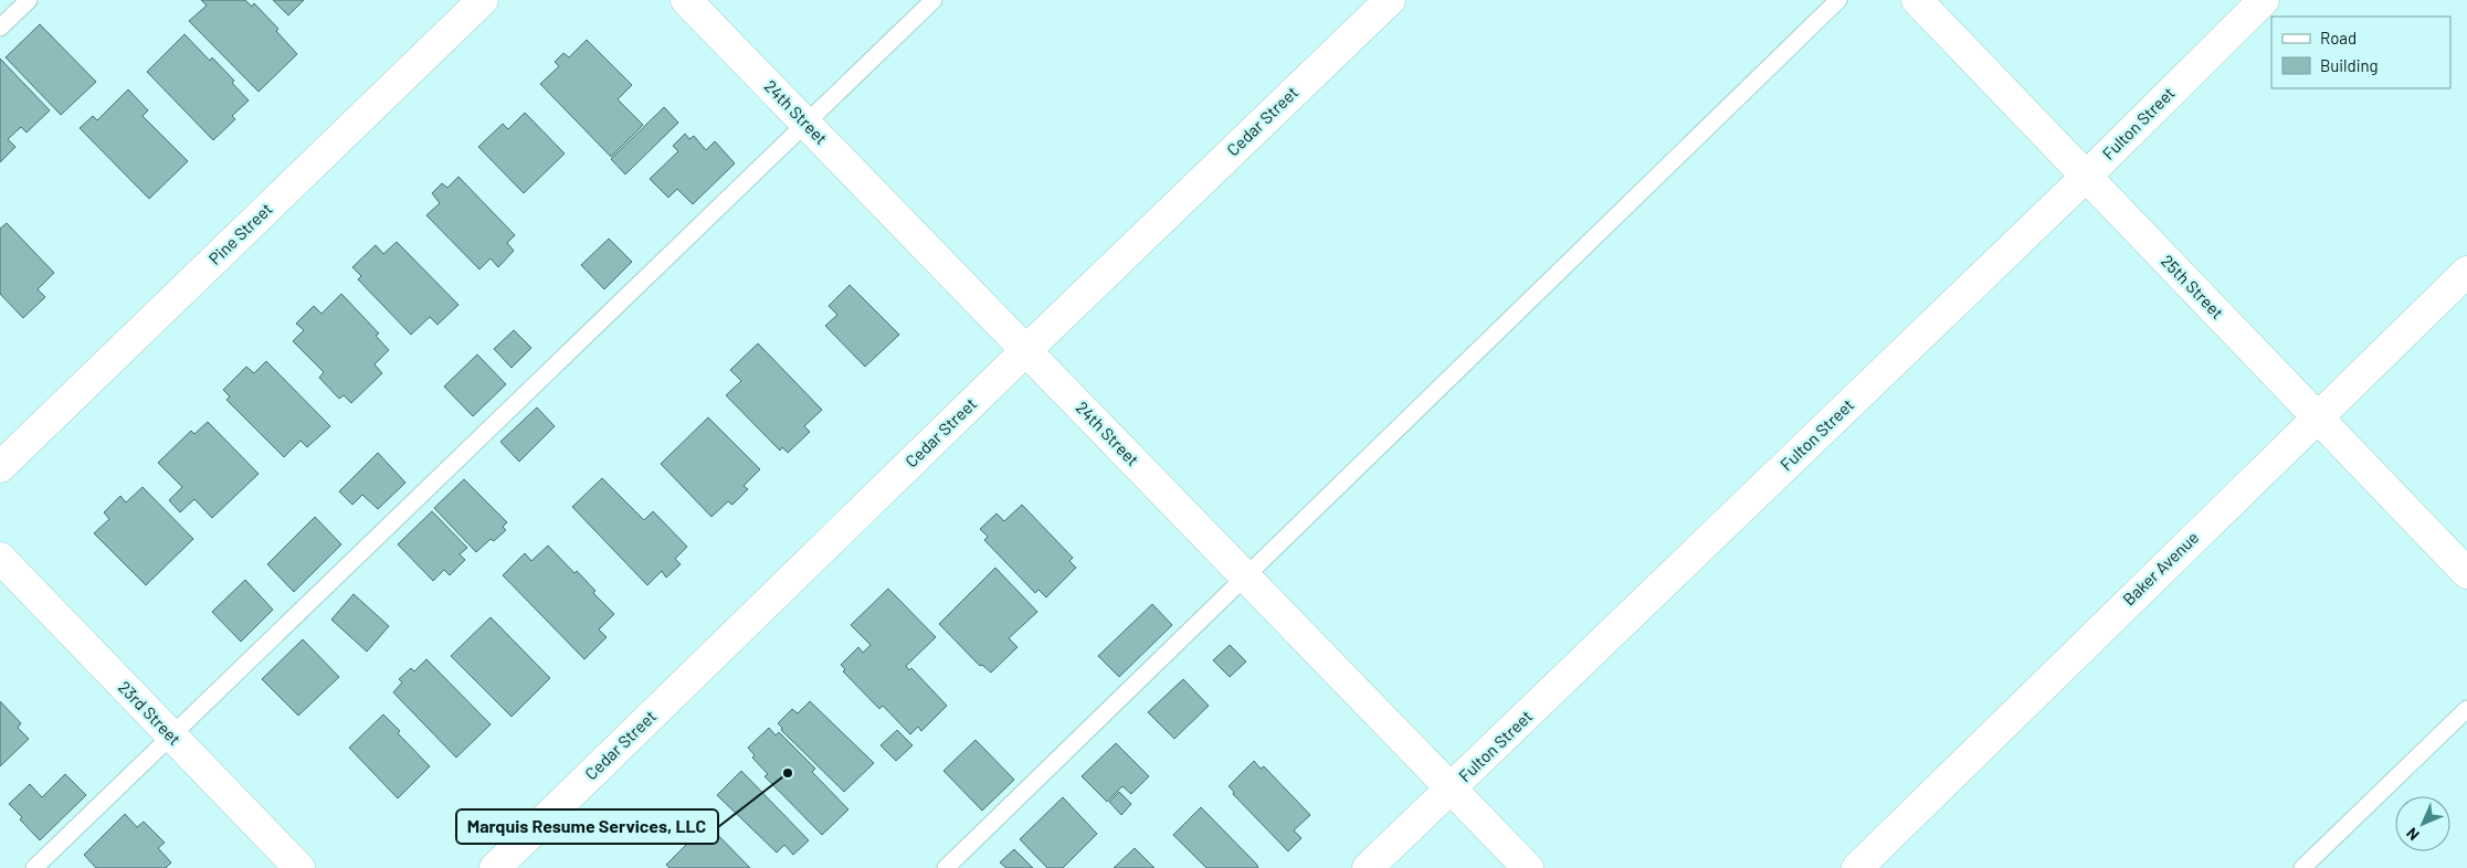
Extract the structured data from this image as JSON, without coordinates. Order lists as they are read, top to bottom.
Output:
{
  "streets": {
    "street": [
      "24th Street",
      "Cedar Street",
      "Fulton Street",
      "Pine Street",
      "25th Street",
      "Baker Avenue",
      "23rd Street"
    ]
  },
  "crossings": [
    ["24th Street", "Cedar Street"],
    ["24th Street", "Fulton Street"],
    ["Fulton Street", "25th Street"],
    ["25th Street", "Baker Avenue"]
  ],
  "places": ["Marquis Resume Services, LLC"],
  "legend": ["Road", "Building"],
  "north": "bottom left"
}
